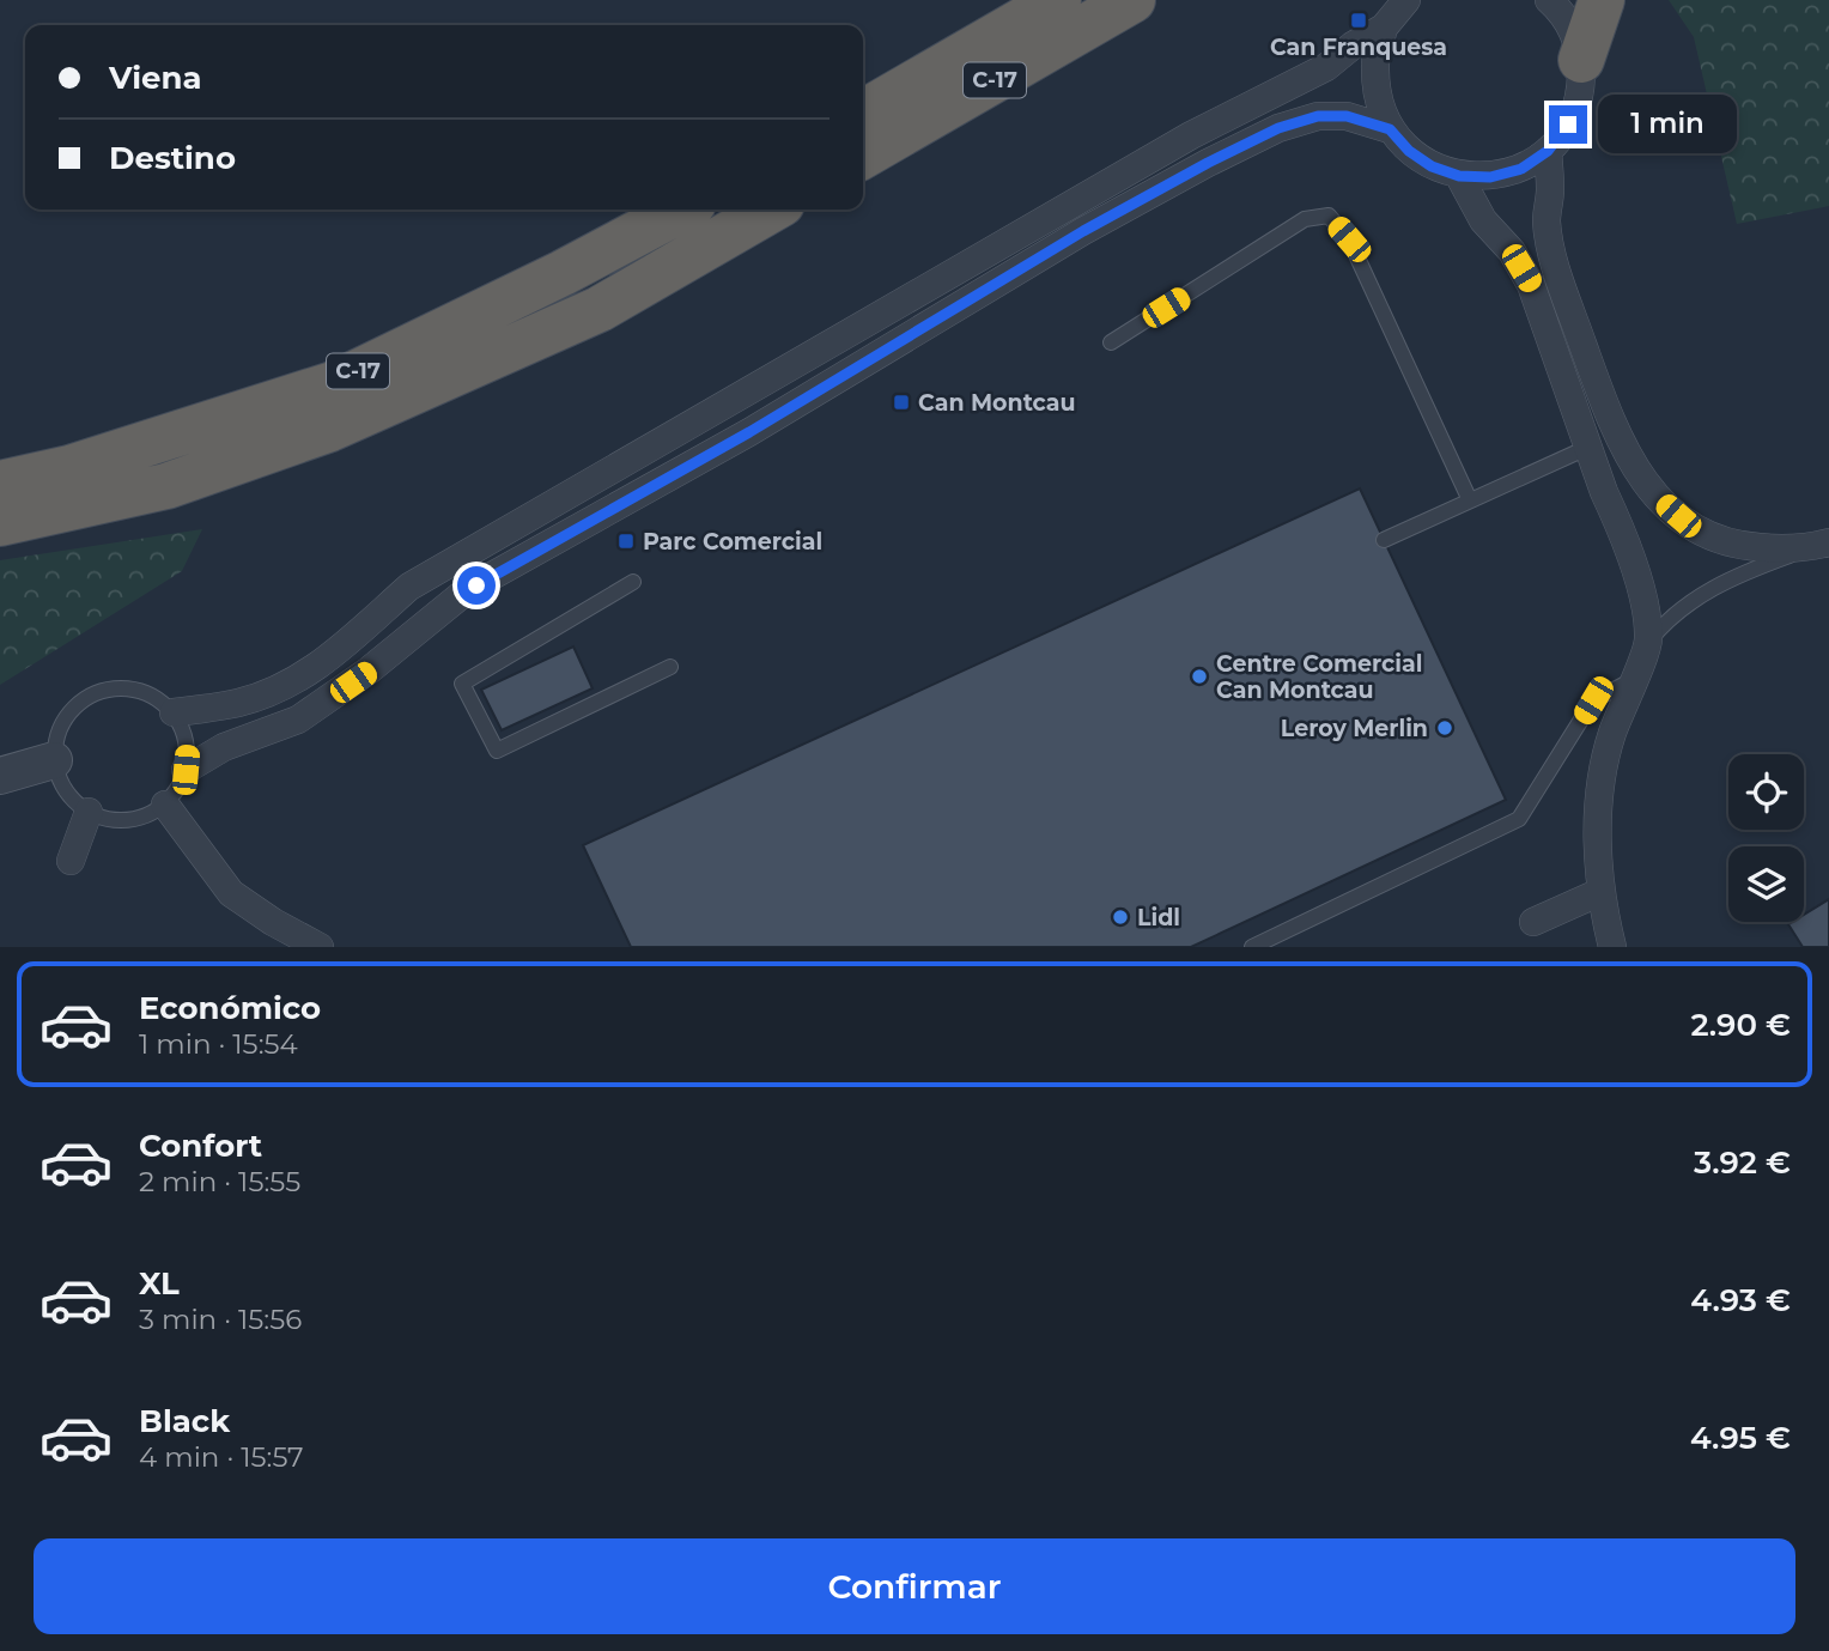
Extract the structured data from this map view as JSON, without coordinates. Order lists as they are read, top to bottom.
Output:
{
  "streets": {
    "highway": ["C-17"]
  },
  "places": {
    "transit": ["Can Franquesa", "Can Montcau", "Parc Comercial"],
    "other": ["Centre Comercial Can Montcau", "Leroy Merlin", "Lidl"]
  },
  "page": {
    "banner": ["Viena", "Destino"],
    "bubble": "1 min",
    "list": [
      {
        "name": "Económico",
        "note": "1 min · 15:54",
        "value": "2.90 €"
      },
      {
        "name": "Confort",
        "note": "2 min · 15:55",
        "value": "3.92 €"
      },
      {
        "name": "XL",
        "note": "3 min · 15:56",
        "value": "4.93 €"
      },
      {
        "name": "Black",
        "note": "4 min · 15:57",
        "value": "4.95 €"
      }
    ],
    "buttons": "Confirmar"
  }
}
